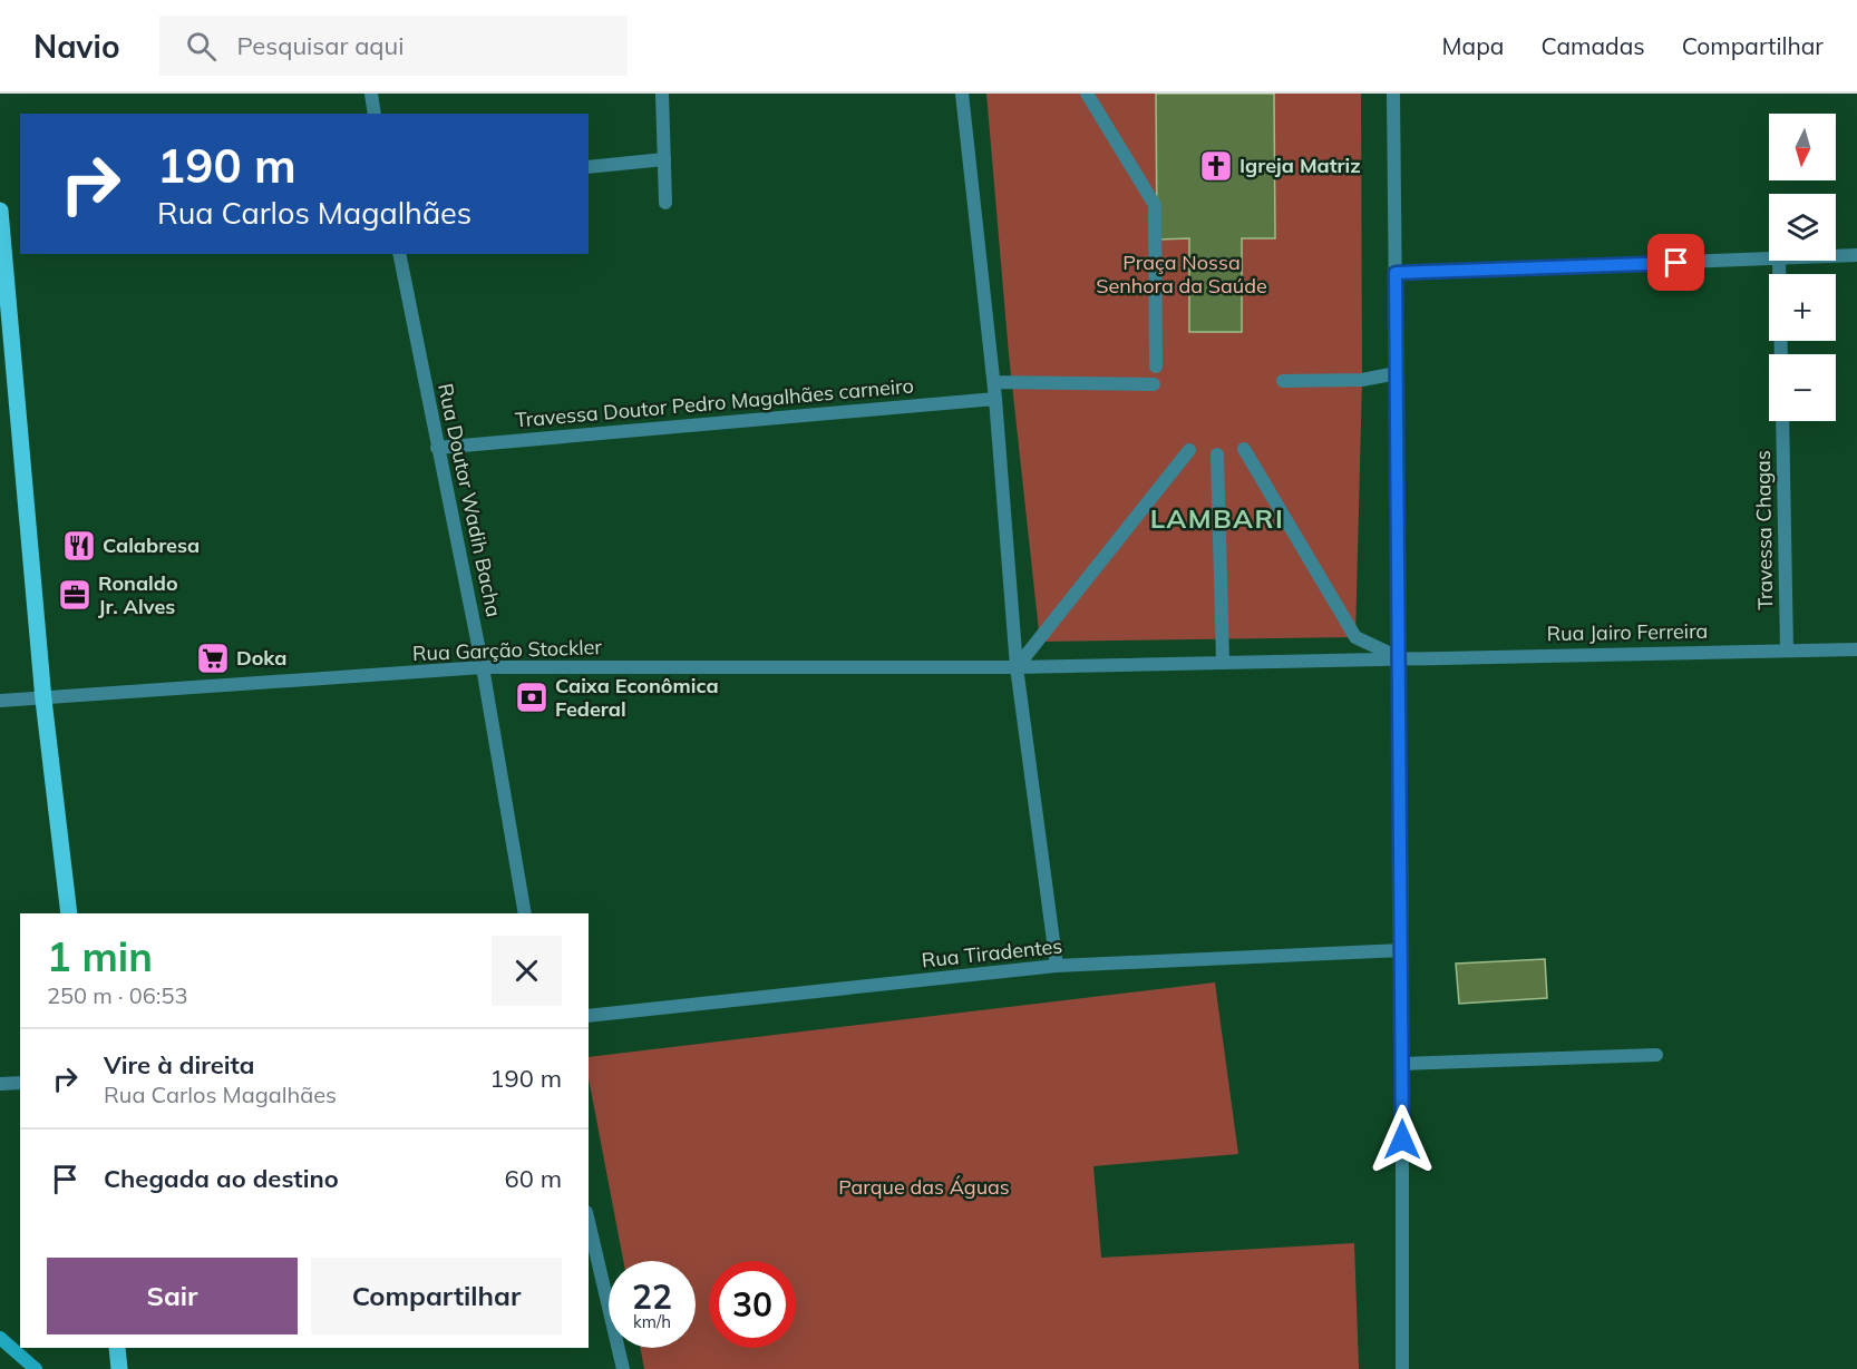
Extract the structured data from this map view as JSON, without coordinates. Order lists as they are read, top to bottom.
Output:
{
  "streets": {
    "street": [
      "Travessa Doutor Pedro Magalhães carneiro",
      "Rua Doutor Wadih Bacha",
      "Travessa Chagas",
      "Rua Jairo Ferreira",
      "Rua Garção Stockler",
      "Rua Tiradentes"
    ]
  },
  "crossings": [
    ["Travessa Doutor Pedro Magalhães carneiro", "Rua Doutor Wadih Bacha"],
    ["Rua Doutor Wadih Bacha", "Rua Garção Stockler"],
    ["Travessa Chagas", "Rua Jairo Ferreira"]
  ],
  "districts": ["LAMBARI"],
  "parks": ["Praça Nossa Senhora da Saúde", "Parque das Águas"],
  "places": {
    "church": ["Igreja Matriz"],
    "restaurant": ["Calabresa"],
    "office": ["Ronaldo Jr. Alves"],
    "supermarket": ["Doka"],
    "bank": ["Caixa Econômica Federal"]
  },
  "north": "bottom",
  "page": {
    "header": "Navio",
    "search": "Pesquisar aqui",
    "nav": ["Mapa", "Camadas", "Compartilhar"],
    "map_buttons": ["+", "−"],
    "turn": ["190 m", "Rua Carlos Magalhães"],
    "heading": ["1 min", "250 m · 06:53"],
    "list": [
      {
        "name": "Vire à direita",
        "note": "Rua Carlos Magalhães",
        "value": "190 m"
      },
      {
        "name": "Chegada ao destino",
        "value": "60 m"
      }
    ],
    "buttons": ["Sair", "Compartilhar"],
    "speed": "22 km/h",
    "limit": "30"
  }
}
